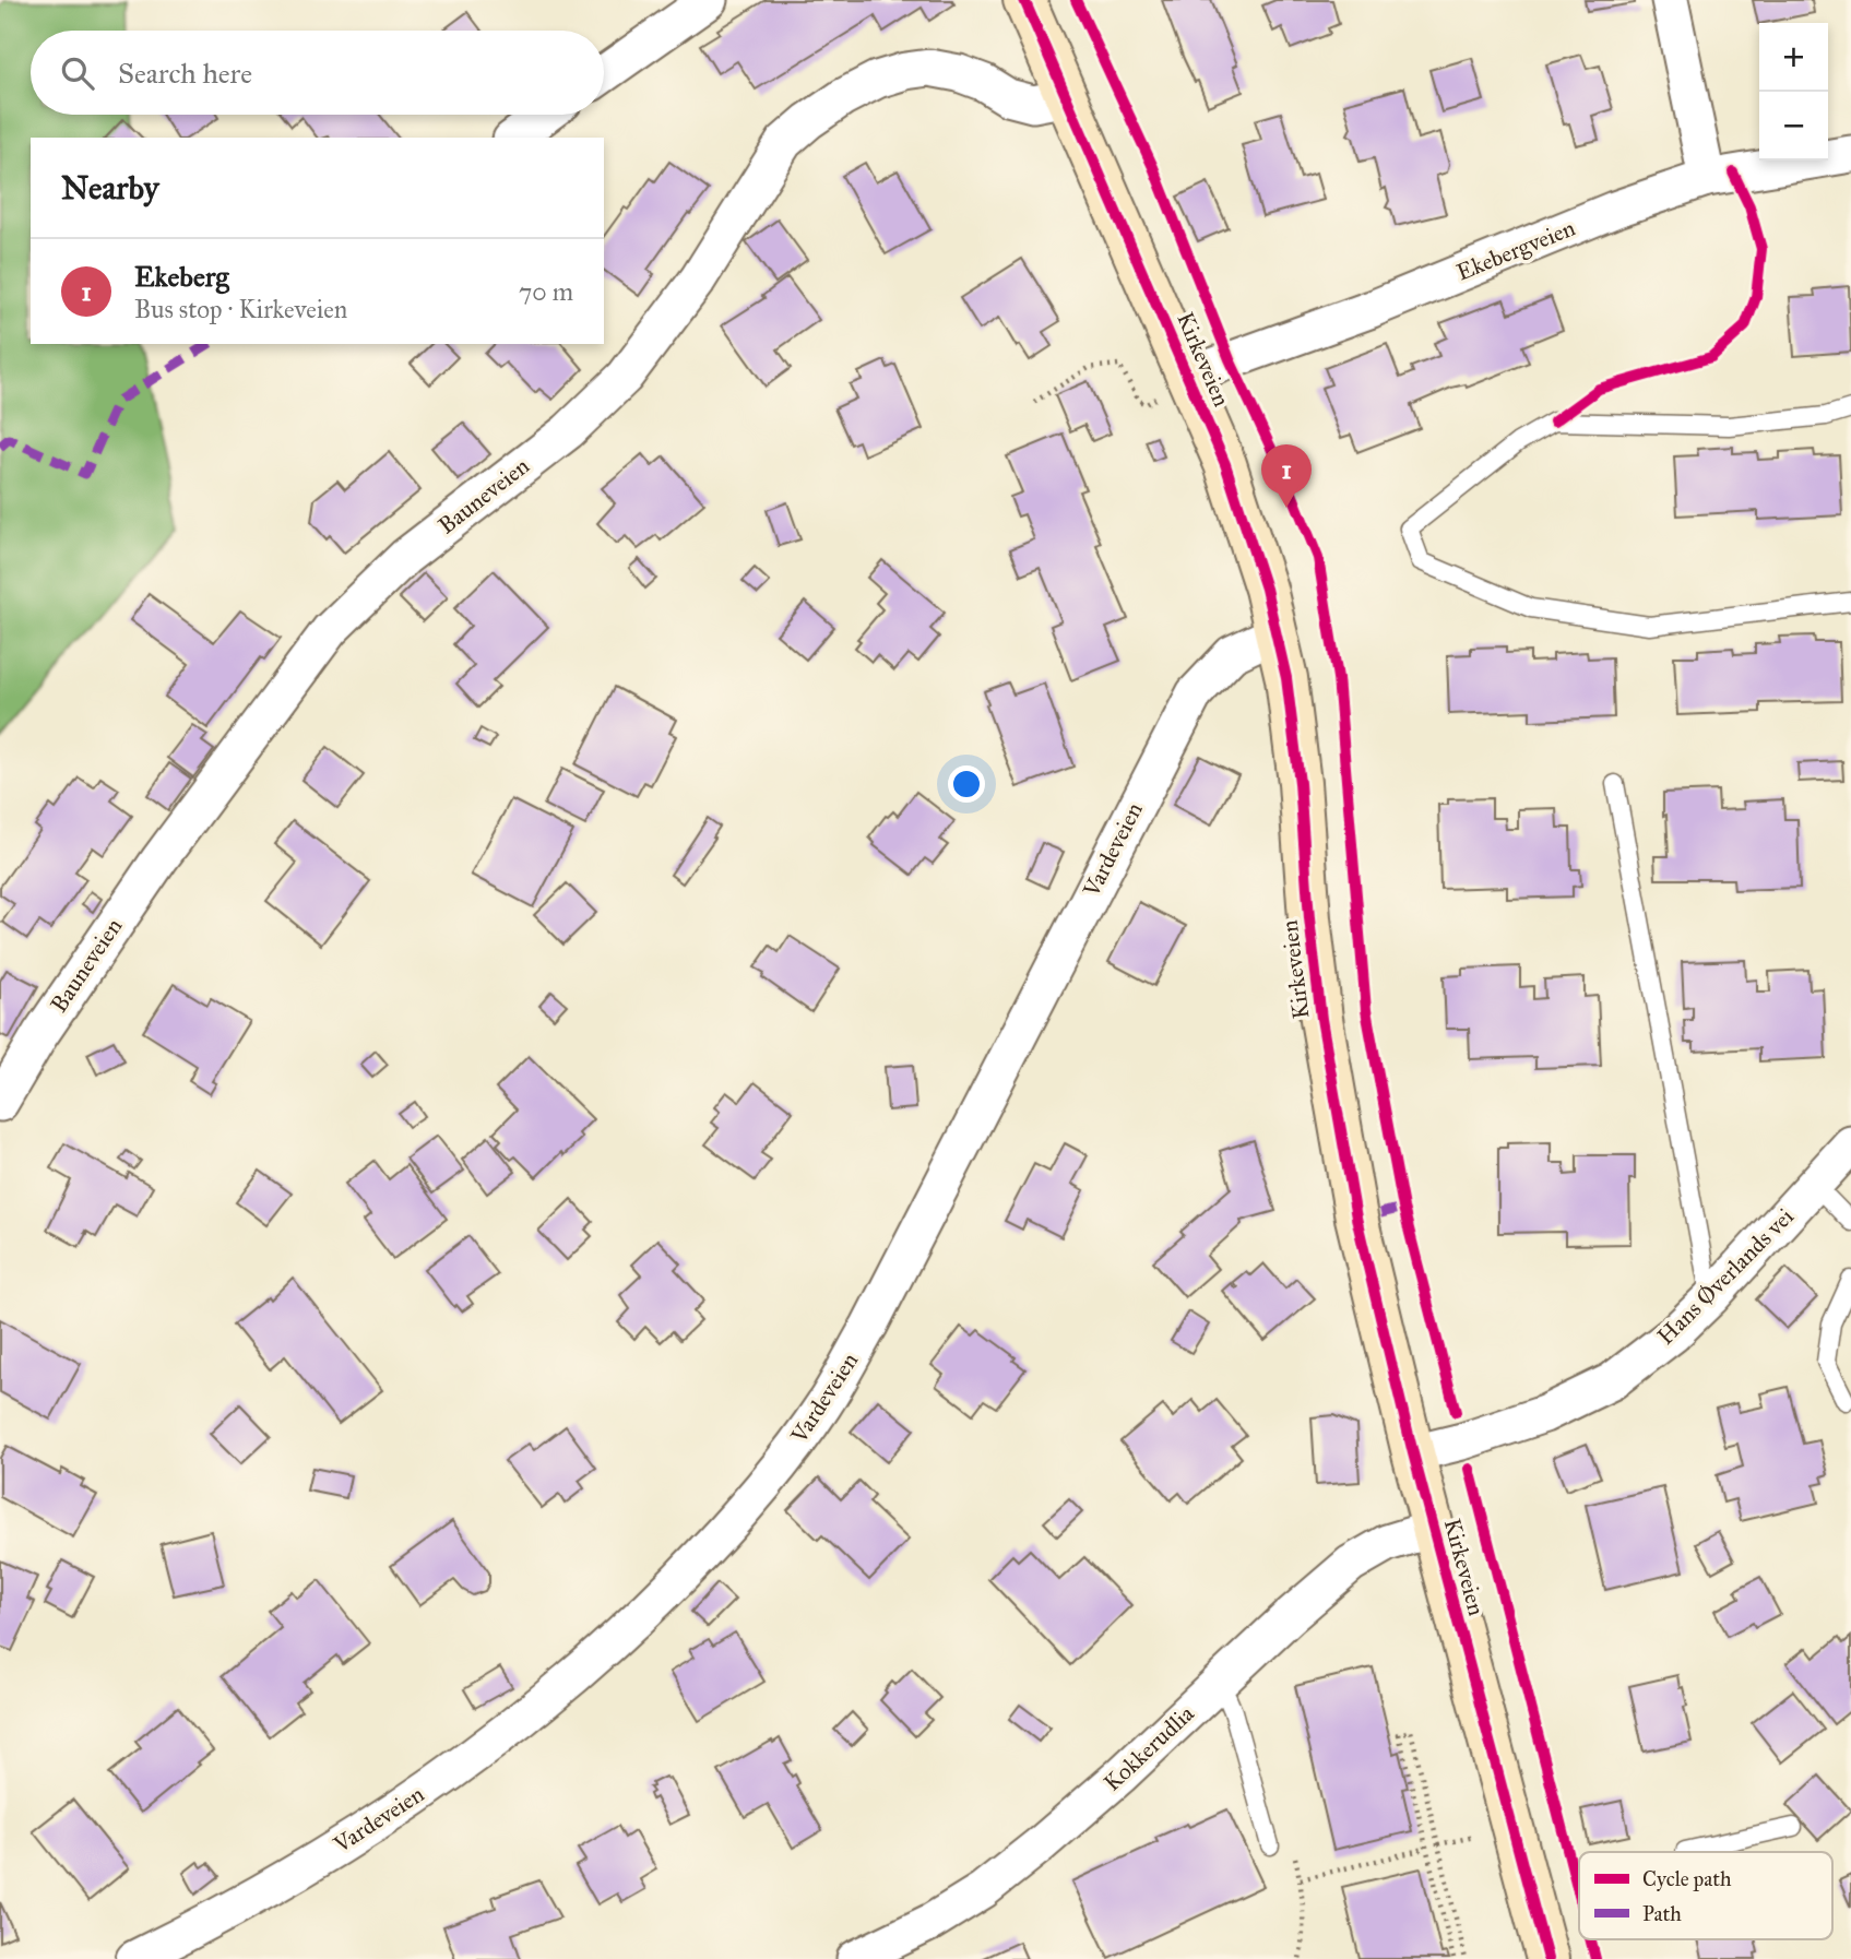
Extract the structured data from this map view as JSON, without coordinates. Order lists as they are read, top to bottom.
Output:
{
  "streets": {
    "main road": ["Kirkeveien"],
    "street": [
      "Ekebergveien",
      "Bauneveien",
      "Vardeveien",
      "Hans Øverlands vei",
      "Kokkerudlia"
    ]
  },
  "crossings": [
    ["Ekebergveien", "Kirkeveien"],
    ["Kirkeveien", "Bauneveien"],
    ["Kirkeveien", "Vardeveien"],
    ["Kirkeveien", "Hans Øverlands vei"],
    ["Kirkeveien", "Kokkerudlia"]
  ],
  "legend": ["Cycle path", "Path"],
  "page": {
    "map_buttons": ["+", "−"],
    "search": "Search here",
    "heading": "Nearby",
    "list": [
      {
        "mark": "1",
        "name": "Ekeberg",
        "note": "Bus stop · Kirkeveien",
        "value": "70 m"
      }
    ],
    "pins": "1"
  }
}
